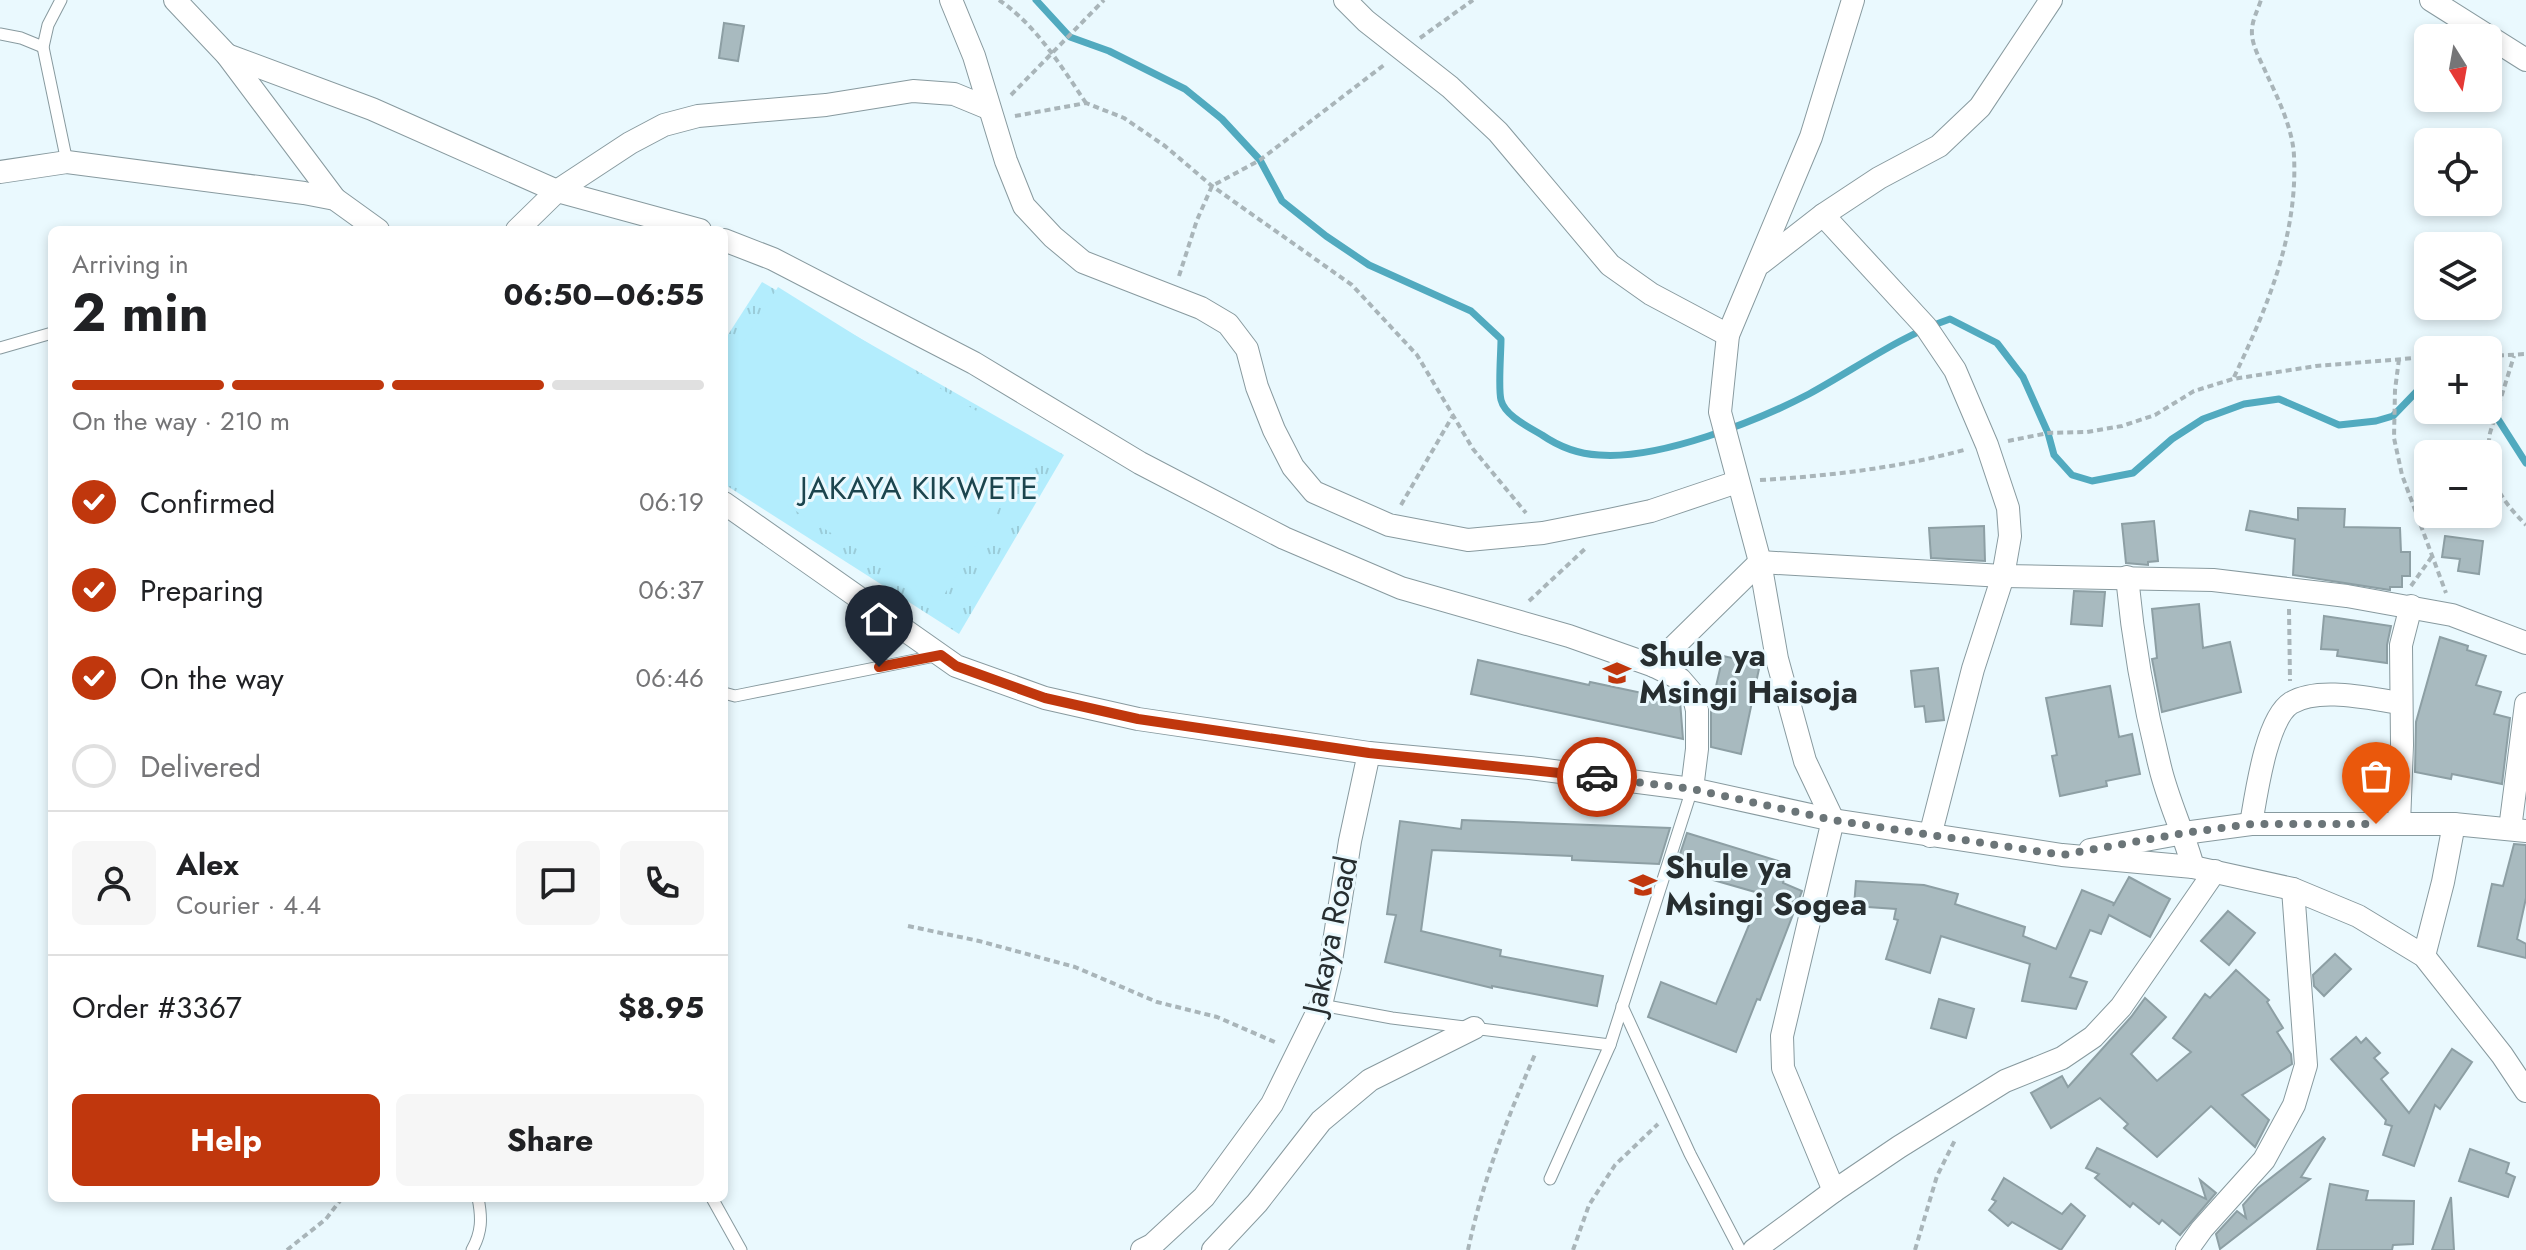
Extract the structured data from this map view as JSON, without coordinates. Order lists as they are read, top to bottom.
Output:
{
  "streets": {
    "street": ["Jakaya Road"]
  },
  "parks": ["JAKAYA KIKWETE"],
  "places": {
    "school or university": ["Shule ya Msingi Haisoja", "Shule ya Msingi Sogea"]
  },
  "north": "bottom",
  "page": {
    "map_buttons": ["+", "−"],
    "heading": ["2 min", "Arriving in", "06:50–06:55"],
    "panel": [
      "Alex",
      "Courier · 4.4",
      "Order #3367",
      "$8.95"
    ],
    "bar": "On the way · 210 m",
    "list": [
      ["Confirmed", "06:19"],
      ["Preparing", "06:37"],
      ["On the way", "06:46"],
      "Delivered"
    ],
    "buttons": ["Help", "Share"]
  }
}
